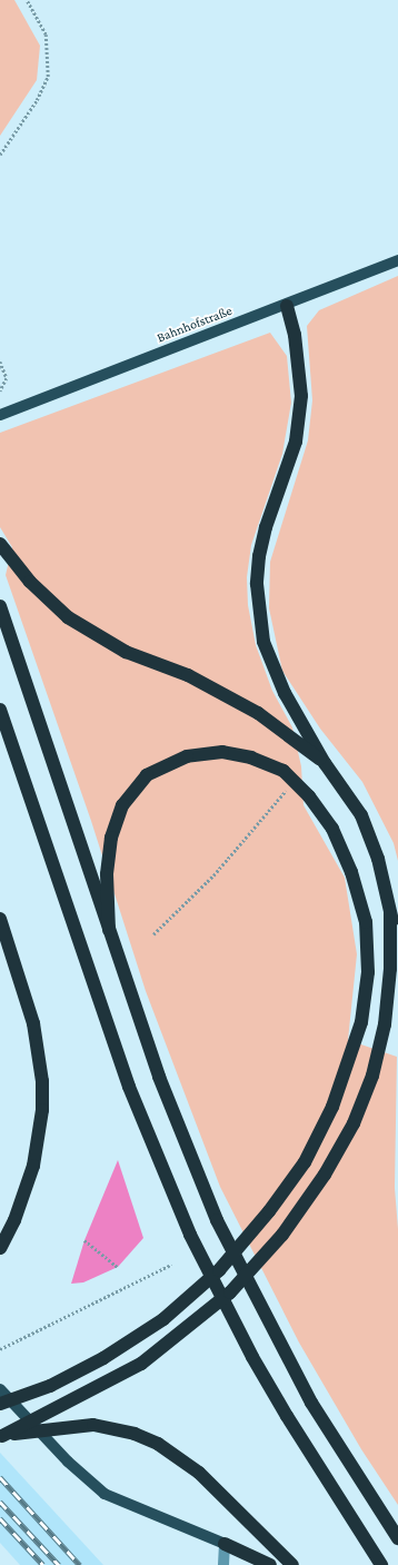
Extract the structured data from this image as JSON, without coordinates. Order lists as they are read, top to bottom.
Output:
{
  "streets": {
    "main road": ["Bahnhofstraße"]
  }
}
